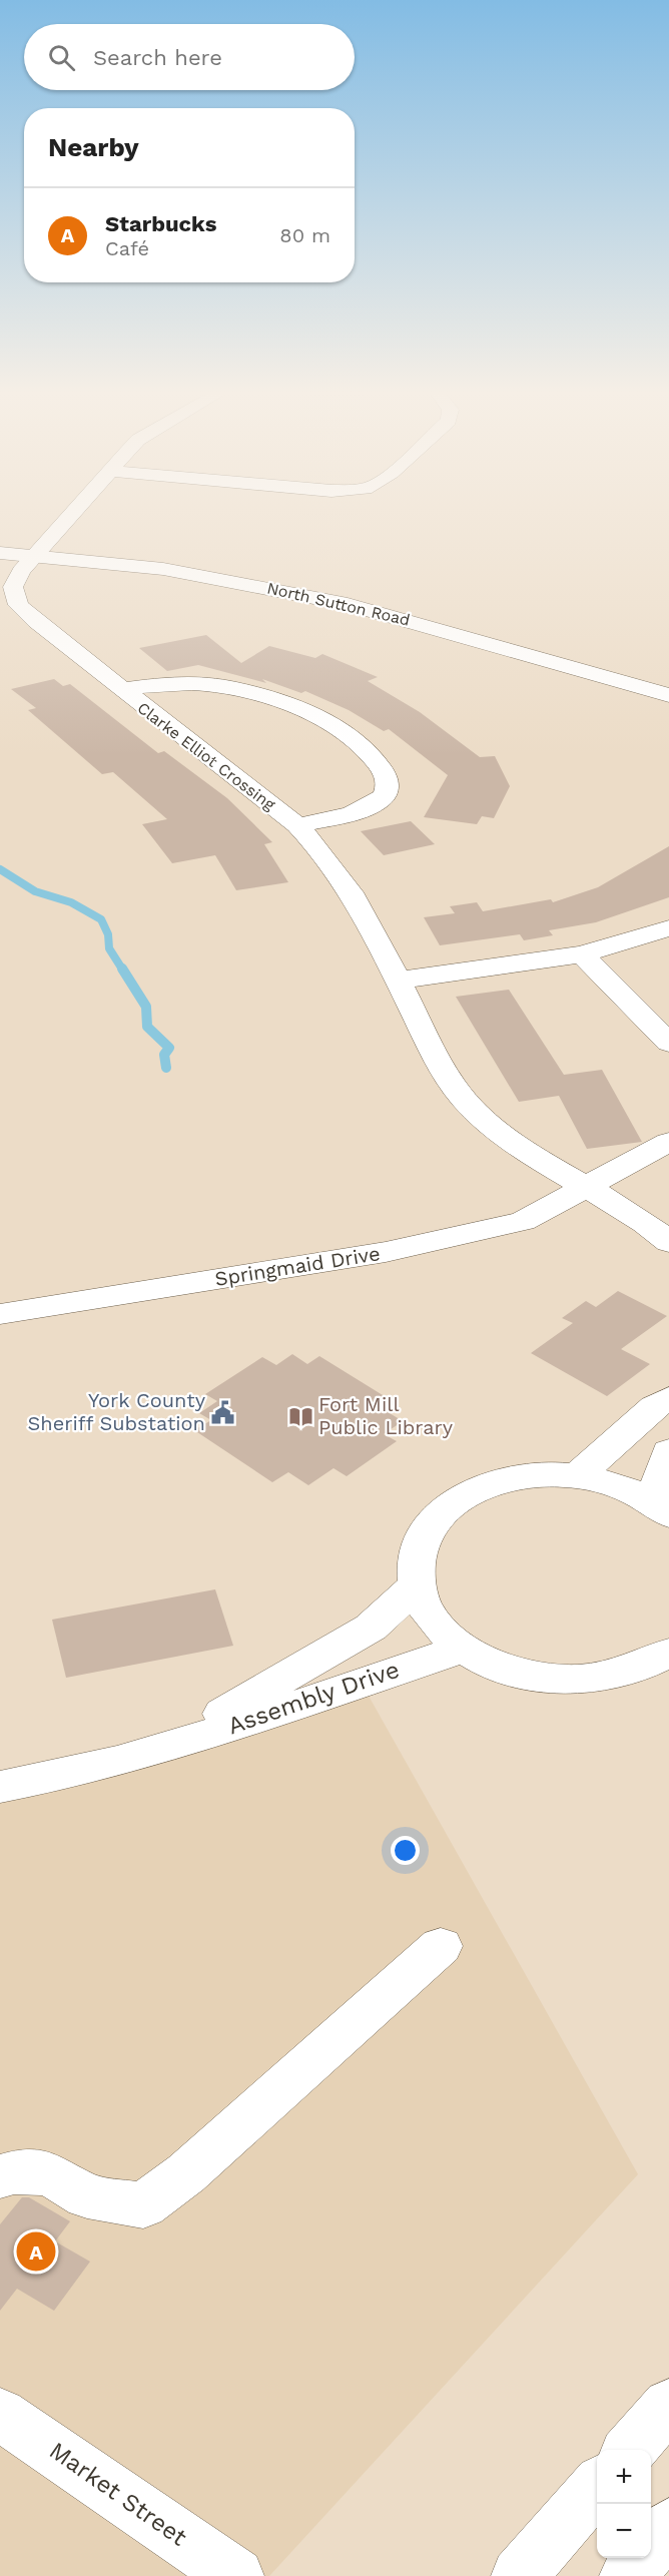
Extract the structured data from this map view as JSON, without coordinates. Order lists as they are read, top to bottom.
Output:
{
  "streets": {
    "street": [
      "North Sutton Road",
      "Clarke Elliot Crossing",
      "Springmaid Drive",
      "Assembly Drive",
      "Market Street"
    ]
  },
  "crossings": [
    ["North Sutton Road", "Clarke Elliot Crossing"],
    ["Clarke Elliot Crossing", "Springmaid Drive"]
  ],
  "places": {
    "public building": ["York County Sheriff Substation"],
    "library": ["Fort Mill Public Library"]
  },
  "page": {
    "search": "Search here",
    "heading": "Nearby",
    "list": [
      {
        "mark": "A",
        "name": "Starbucks",
        "note": "Café",
        "value": "80 m"
      }
    ],
    "pins": "A",
    "map_buttons": ["+", "−"]
  }
}
